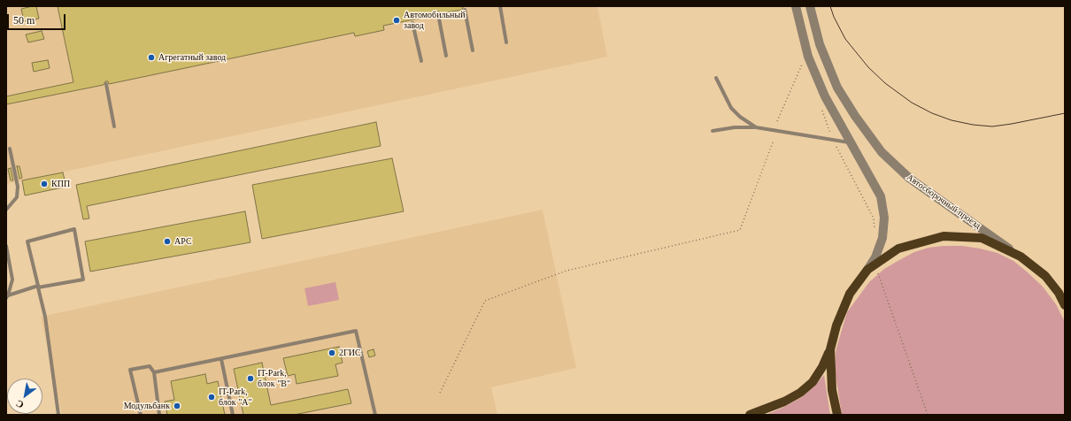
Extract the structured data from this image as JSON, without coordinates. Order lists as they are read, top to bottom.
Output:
{
  "streets": {
    "street": ["Автосборочный проезд"]
  },
  "places": [
    "Автомобильный завод",
    "Агрегатный завод",
    "КПП",
    "АРС",
    "2ГИС",
    "IT-Park, блок \"В\"",
    "IT-Park, блок \"А\"",
    "Модульбанк"
  ],
  "scale_bar": "50 m",
  "north": "bottom left"
}
